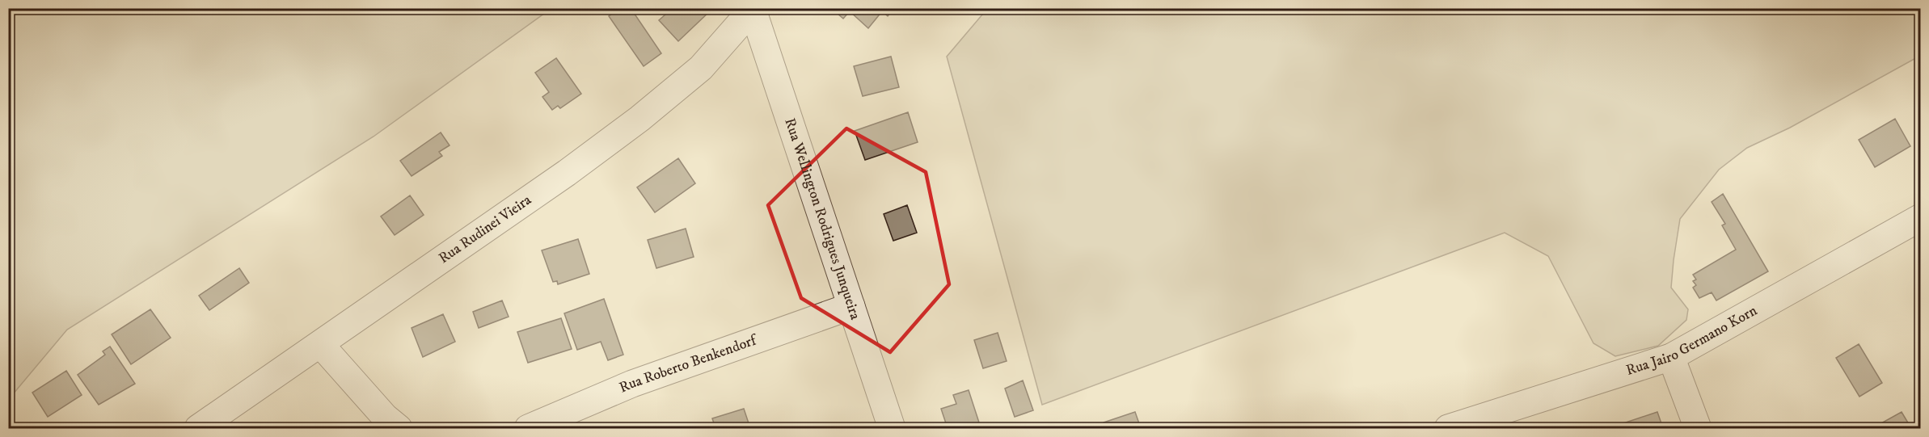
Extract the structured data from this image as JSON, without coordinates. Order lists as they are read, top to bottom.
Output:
{
  "streets": {
    "street": [
      "Rua Wellington Rodrigues Junqueira",
      "Rua Rudinei Vieira",
      "Rua Jairo Germano Korn",
      "Rua Roberto Benkendorf"
    ]
  },
  "crossings": [
    ["Rua Wellington Rodrigues Junqueira", "Rua Rudinei Vieira"],
    ["Rua Wellington Rodrigues Junqueira", "Rua Roberto Benkendorf"]
  ]
}
